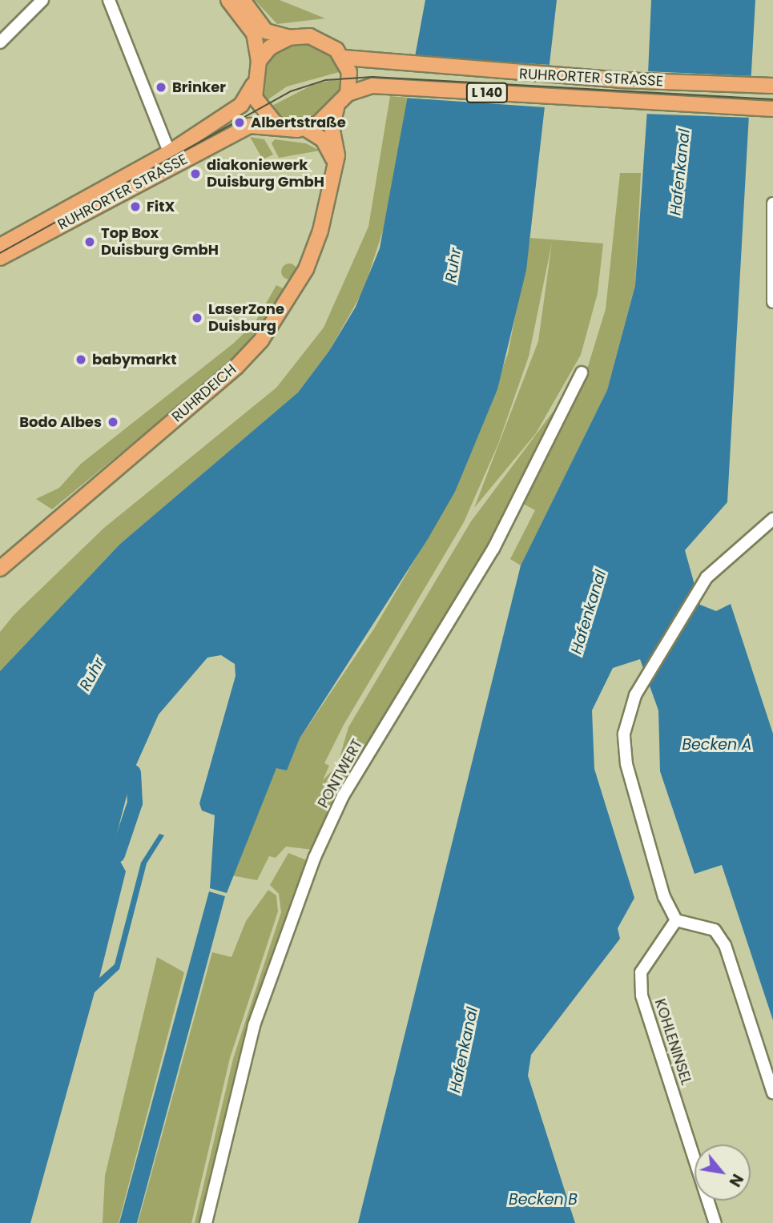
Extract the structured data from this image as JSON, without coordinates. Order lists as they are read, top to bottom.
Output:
{
  "streets": {
    "main road": ["RUHRORTER STRASSE", "L 140", "RUHRDEICH"],
    "street": ["PONTWERT", "KOHLENINSEL"]
  },
  "crossings": [
    ["RUHRORTER STRASSE", "RUHRDEICH"]
  ],
  "water": [
    "Hafenkanal",
    "Ruhr",
    "Becken A",
    "Becken B"
  ],
  "places": [
    "Brinker",
    "Albertstraße",
    "diakoniewerk Duisburg GmbH",
    "FitX",
    "Top Box Duisburg GmbH",
    "LaserZone Duisburg",
    "babymarkt",
    "Bodo Albes"
  ],
  "north": "bottom right"
}
